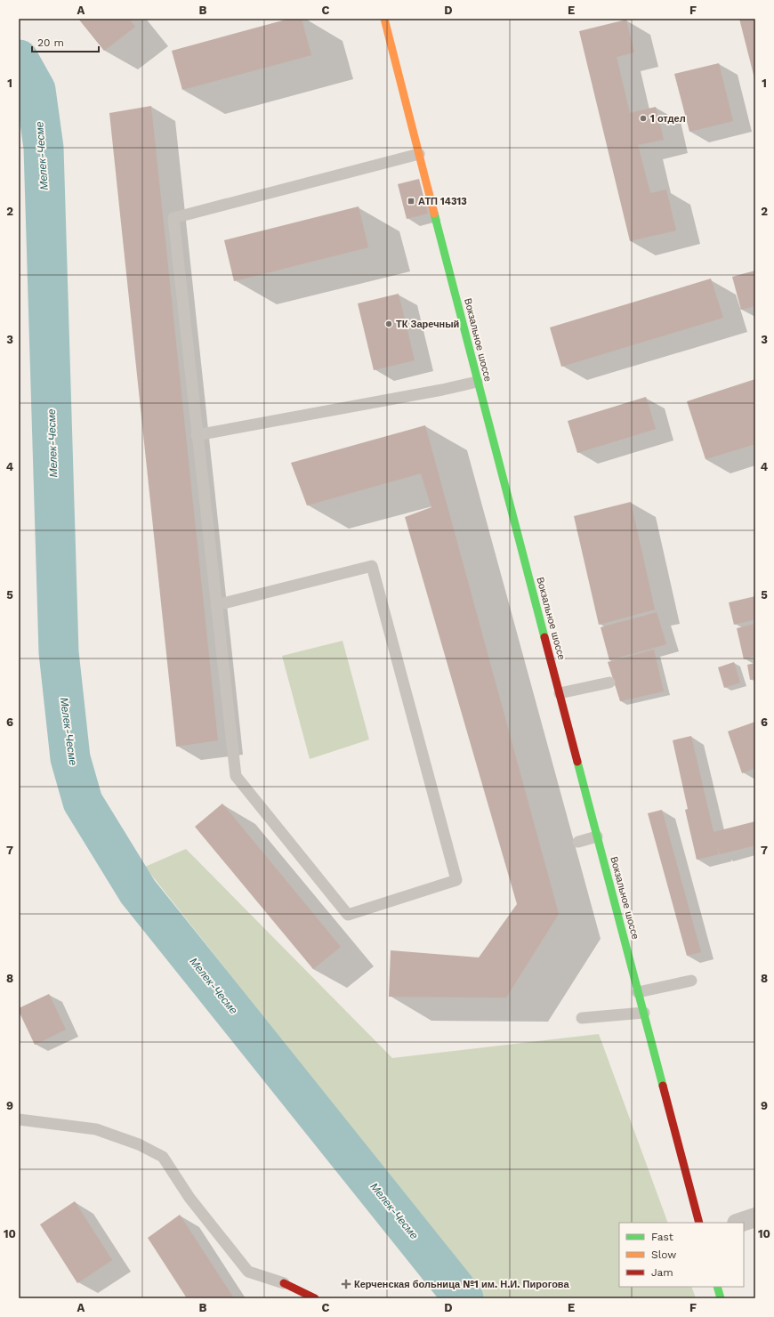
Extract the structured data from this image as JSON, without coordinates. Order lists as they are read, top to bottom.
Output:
{
  "streets": {
    "main road": ["Вокзальное шоссе"]
  },
  "water": ["Мелек-Чесме"],
  "places": {
    "other": ["1 отдел", "ТК Заречный"],
    "transit": ["АТП 14313"],
    "health": ["Керченская больница №1 им. Н.И. Пирогова"]
  },
  "legend": ["Fast", "Slow", "Jam"],
  "scale_bar": "20 m",
  "grid": {
    "columns": [
      "A",
      "B",
      "C",
      "D",
      "E",
      "F"
    ],
    "rows": [
      "1",
      "2",
      "3",
      "4",
      "5",
      "6",
      "7",
      "8",
      "9",
      "10"
    ]
  }
}
